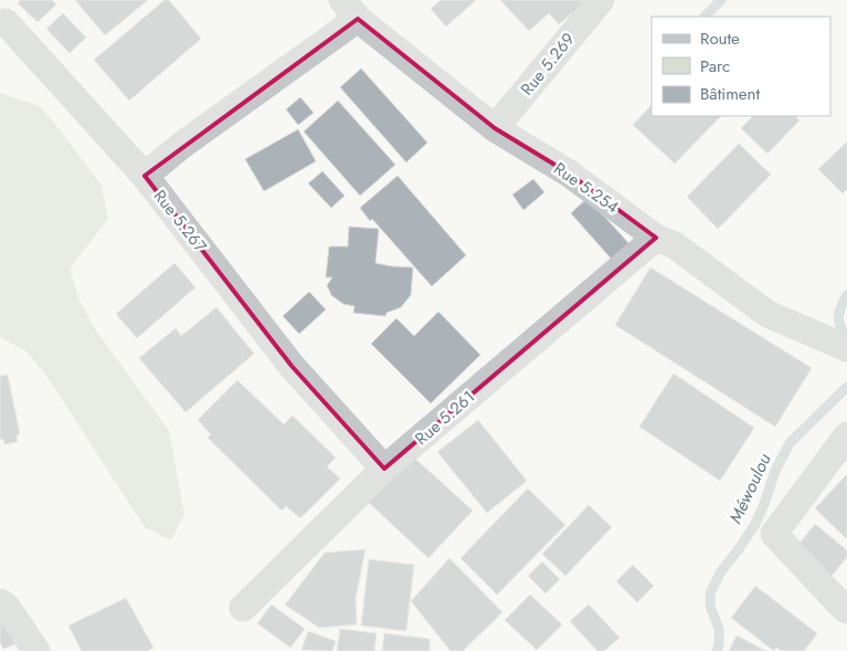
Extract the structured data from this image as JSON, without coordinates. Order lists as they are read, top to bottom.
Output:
{
  "streets": {
    "street": [
      "Rue 5.269",
      "Rue 5.254",
      "Rue 5.267",
      "Rue 5.261"
    ]
  },
  "crossings": [
    ["Rue 5.269", "Rue 5.254"],
    ["Rue 5.254", "Rue 5.267"],
    ["Rue 5.254", "Rue 5.261"],
    ["Rue 5.267", "Rue 5.261"]
  ],
  "water": ["Méwoulou"],
  "legend": ["Route", "Parc", "Bâtiment"]
}
